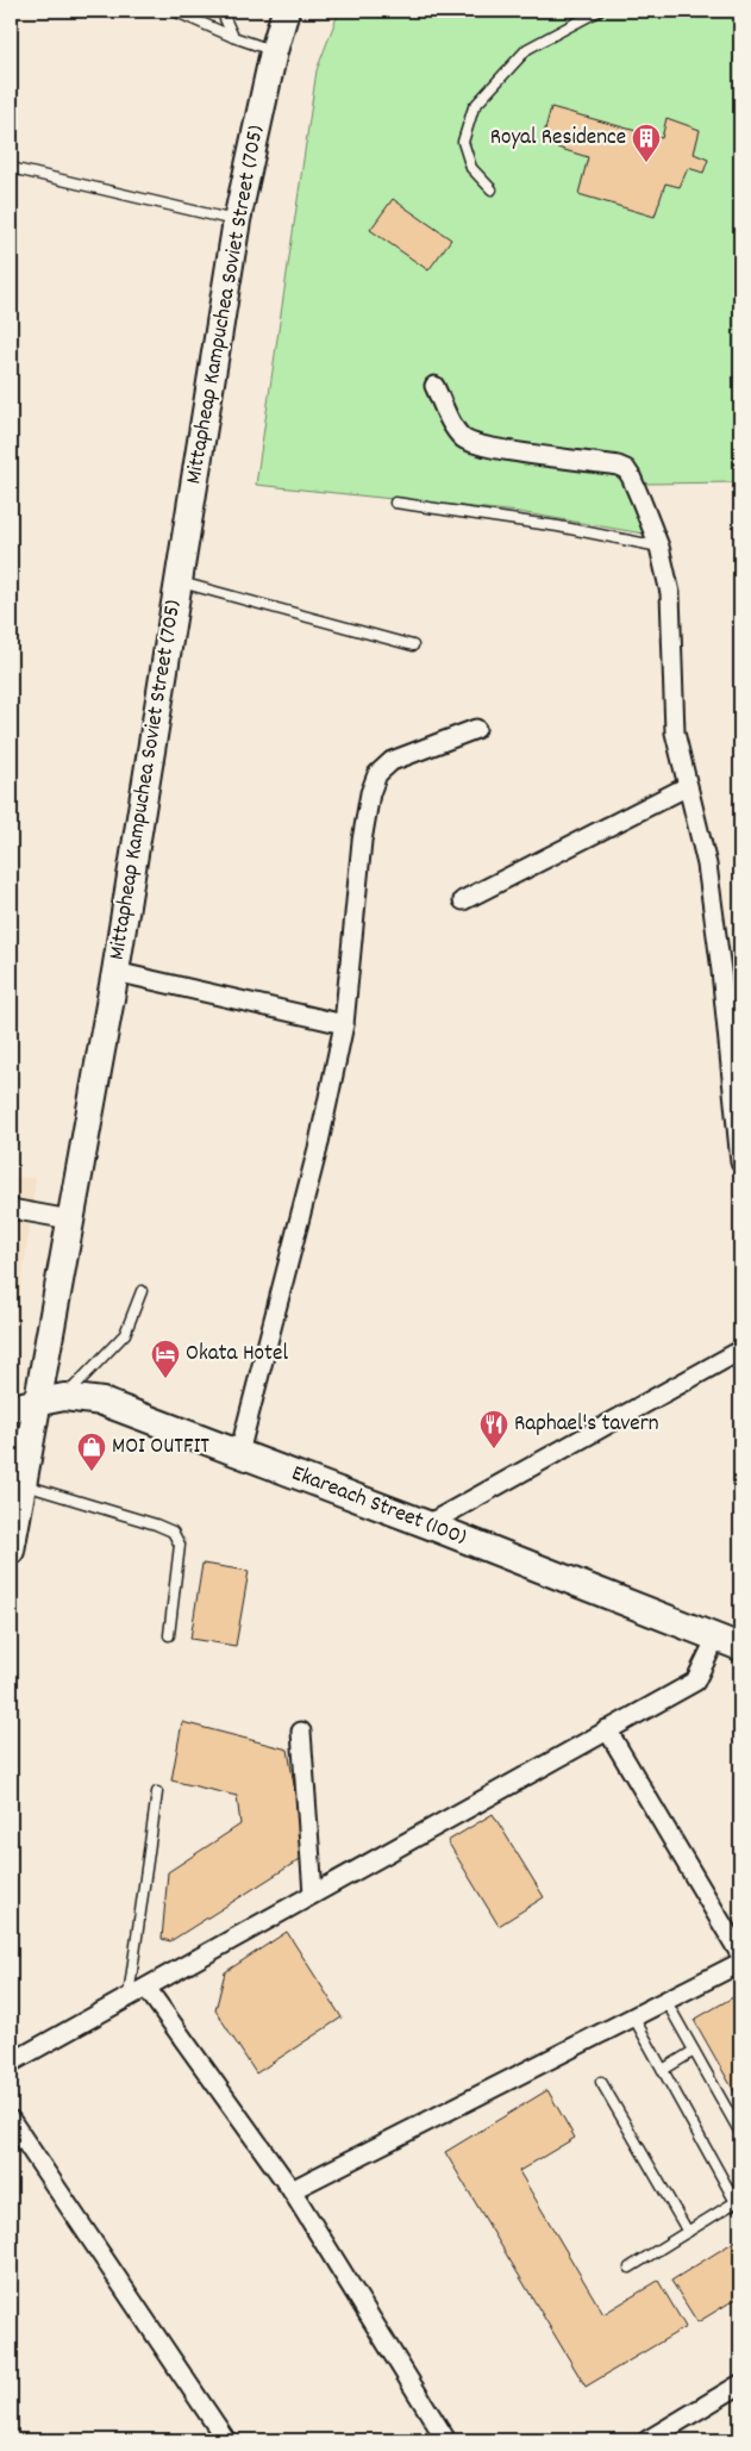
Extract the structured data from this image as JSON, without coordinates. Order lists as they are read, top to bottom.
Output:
{
  "streets": {
    "street": ["Mittapheap Kampuchea Soviet Street (705)", "Ekareach Street (100)"]
  },
  "crossings": [
    ["Mittapheap Kampuchea Soviet Street (705)", "Ekareach Street (100)"]
  ],
  "places": {
    "building": ["Royal Residence"],
    "hotel": ["Okata Hotel"],
    "restaurant": ["Raphael's tavern"],
    "shop": ["MOI OUTFIT"]
  }
}
